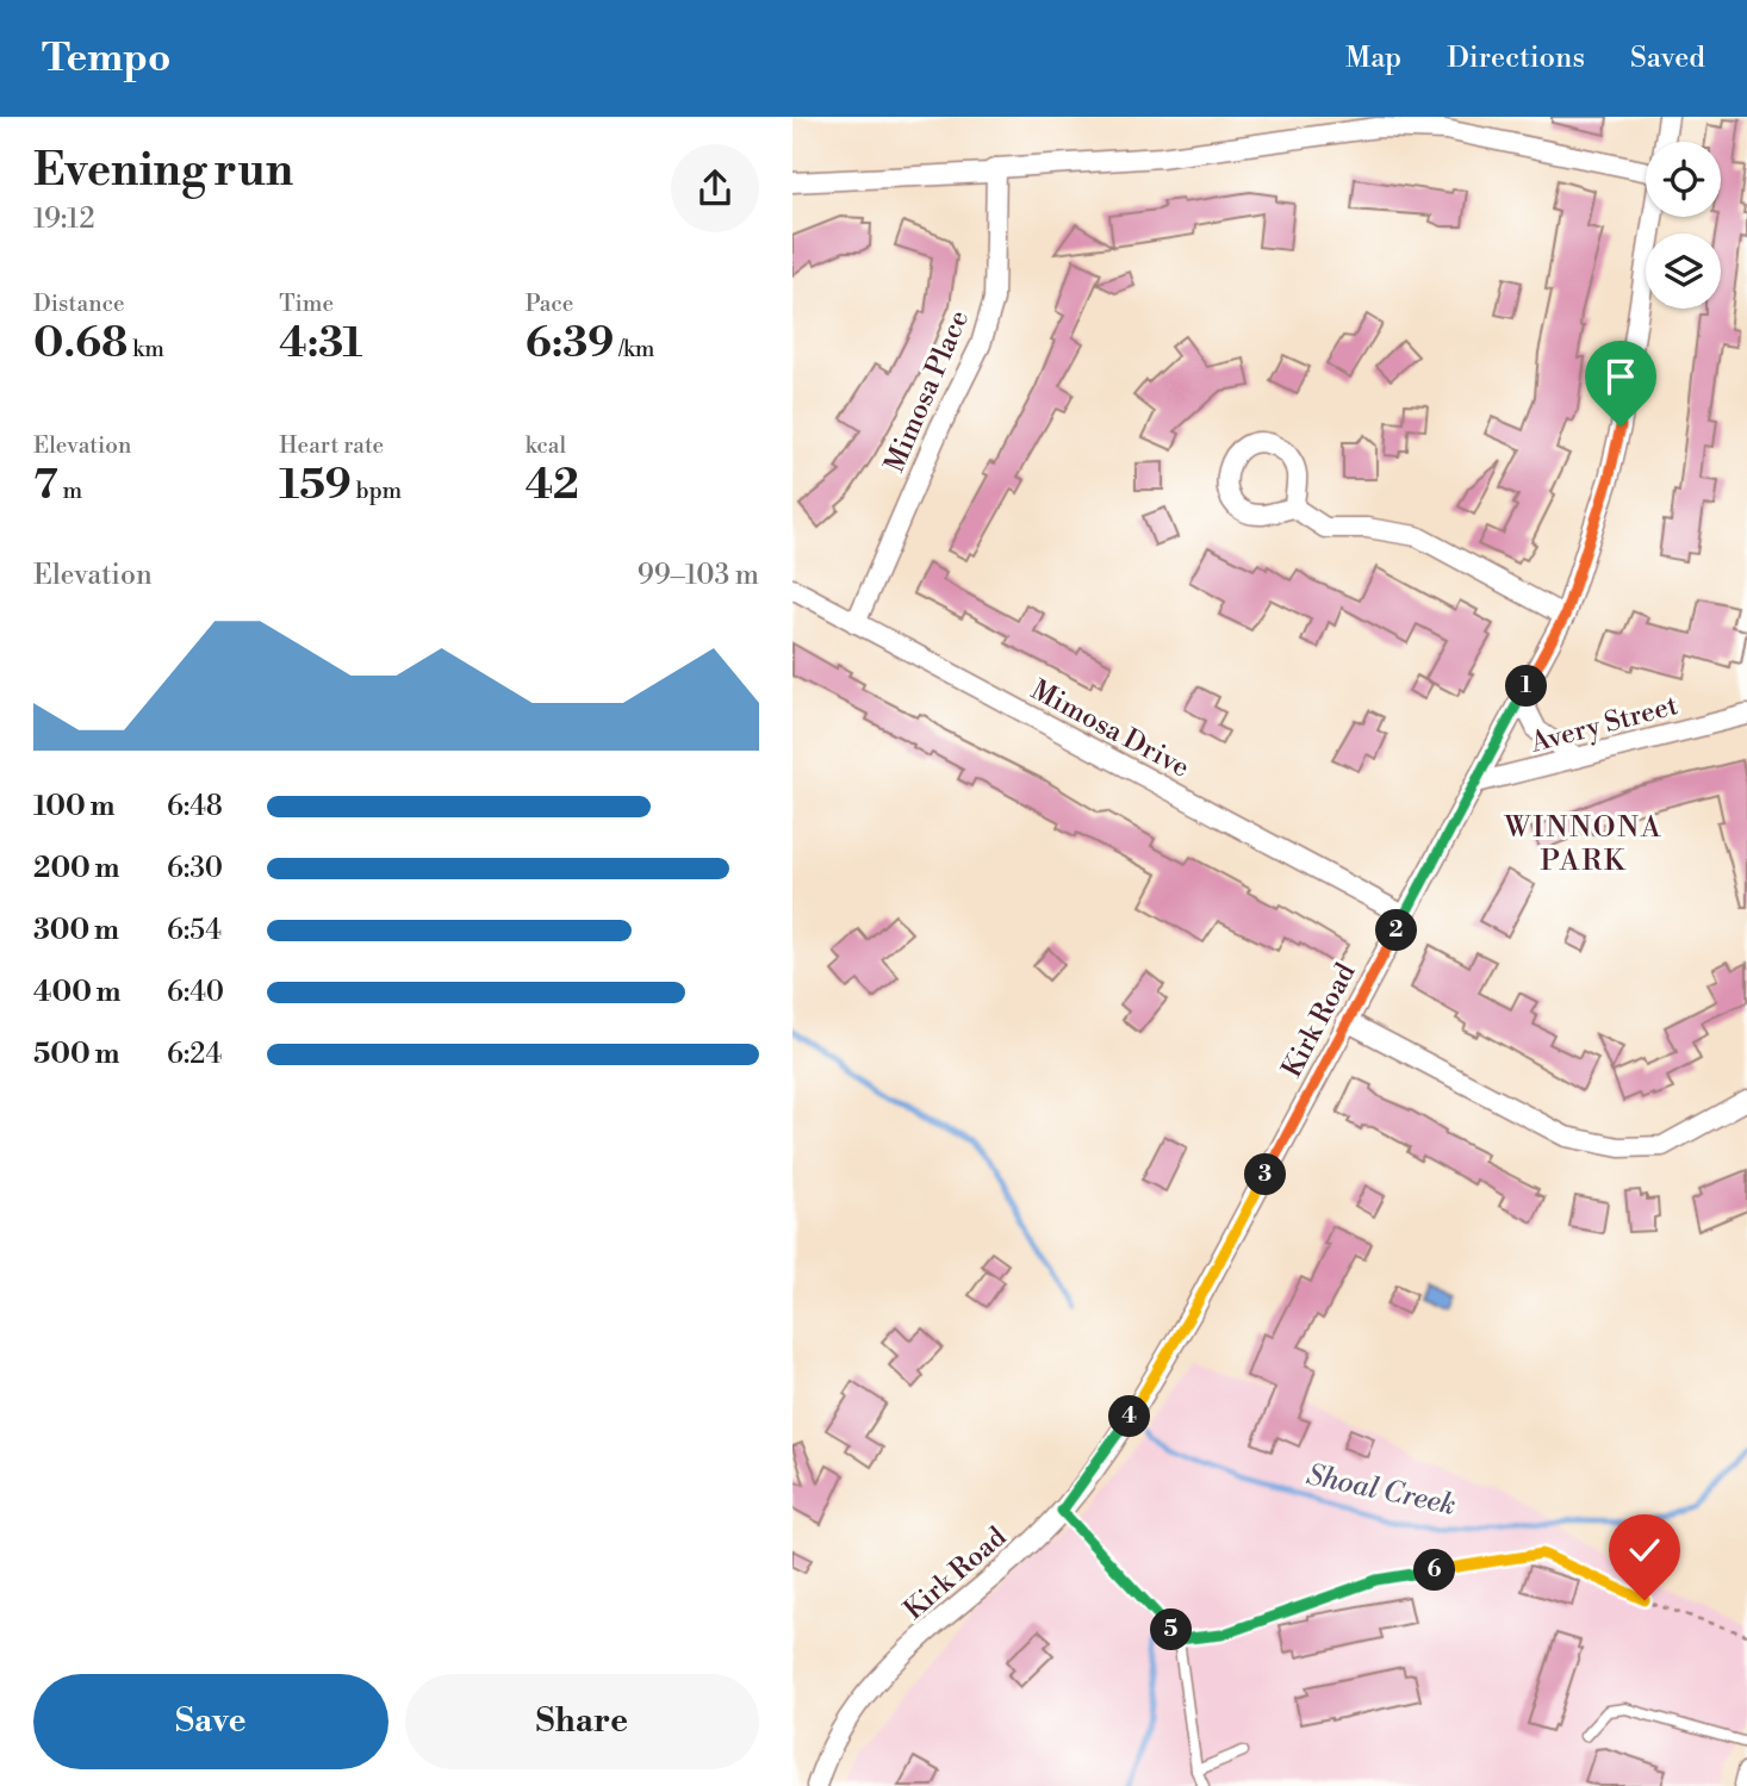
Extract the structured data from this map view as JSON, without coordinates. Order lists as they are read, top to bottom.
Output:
{
  "streets": {
    "street": [
      "Mimosa Place",
      "Avery Street",
      "Mimosa Drive",
      "Kirk Road"
    ]
  },
  "crossings": [
    ["Mimosa Place", "Mimosa Drive"],
    ["Avery Street", "Kirk Road"],
    ["Mimosa Drive", "Kirk Road"]
  ],
  "districts": ["WINNONA PARK"],
  "water": ["Shoal Creek"],
  "page": {
    "header": "Tempo",
    "nav": ["Map", "Directions", "Saved"],
    "heading": ["Evening run", "19:12"],
    "stats": [
      ["Distance", "0.68 km"],
      ["Time", "4:31"],
      ["Pace", "6:39 /km"],
      ["Elevation", "7 m"],
      ["Heart rate", "159 bpm"],
      ["kcal", "42"]
    ],
    "chart": ["Elevation", "99–103 m"],
    "pins": [
      "1",
      "2",
      "3",
      "4",
      "6",
      "5"
    ],
    "list": [
      {
        "name": "100 m",
        "note": "6:48"
      },
      {
        "name": "200 m",
        "note": "6:30"
      },
      {
        "name": "300 m",
        "note": "6:54"
      },
      {
        "name": "400 m",
        "note": "6:40"
      },
      {
        "name": "500 m",
        "note": "6:24"
      }
    ],
    "buttons": ["Save", "Share"]
  }
}
